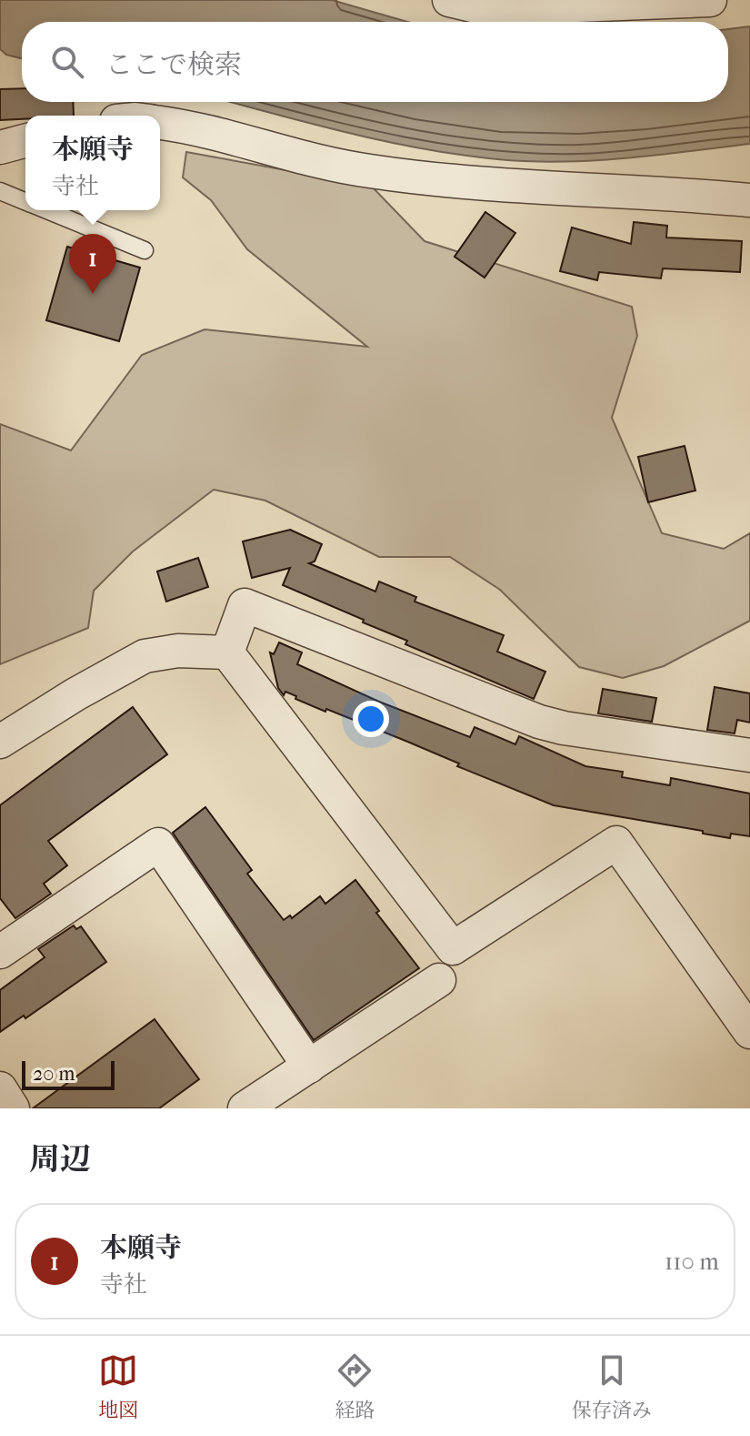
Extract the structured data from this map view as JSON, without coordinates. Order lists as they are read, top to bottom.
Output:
{
  "scale_bar": "20 m",
  "page": {
    "search": "ここで検索",
    "popup": ["本願寺", "寺社"],
    "pins": "1",
    "scale": "20 m",
    "heading": "周辺",
    "list": [
      {
        "mark": "1",
        "name": "本願寺",
        "note": "寺社",
        "value": "110 m"
      }
    ],
    "nav": ["地図", "経路", "保存済み"]
  }
}
